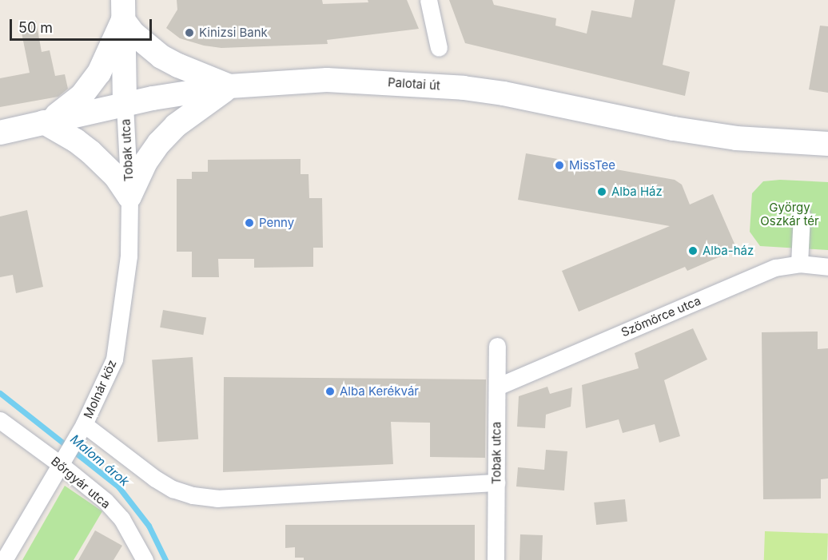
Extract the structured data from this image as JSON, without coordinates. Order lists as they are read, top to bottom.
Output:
{
  "streets": {
    "main road": ["Palotai út"],
    "street": [
      "Tobak utca",
      "Szömörce utca",
      "Molnár köz",
      "Bőrgyár utca"
    ]
  },
  "crossings": [
    ["Palotai út", "Tobak utca"],
    ["Tobak utca", "Szömörce utca"],
    ["Tobak utca", "Molnár köz"],
    ["Molnár köz", "Bőrgyár utca"]
  ],
  "water": ["Malom árok"],
  "parks": ["György Oszkár tér"],
  "places": [
    "Kinizsi Bank",
    "MissTee",
    "Alba Ház",
    "Penny",
    "Alba-ház",
    "Alba Kerékvár"
  ],
  "scale_bar": "50 m"
}
